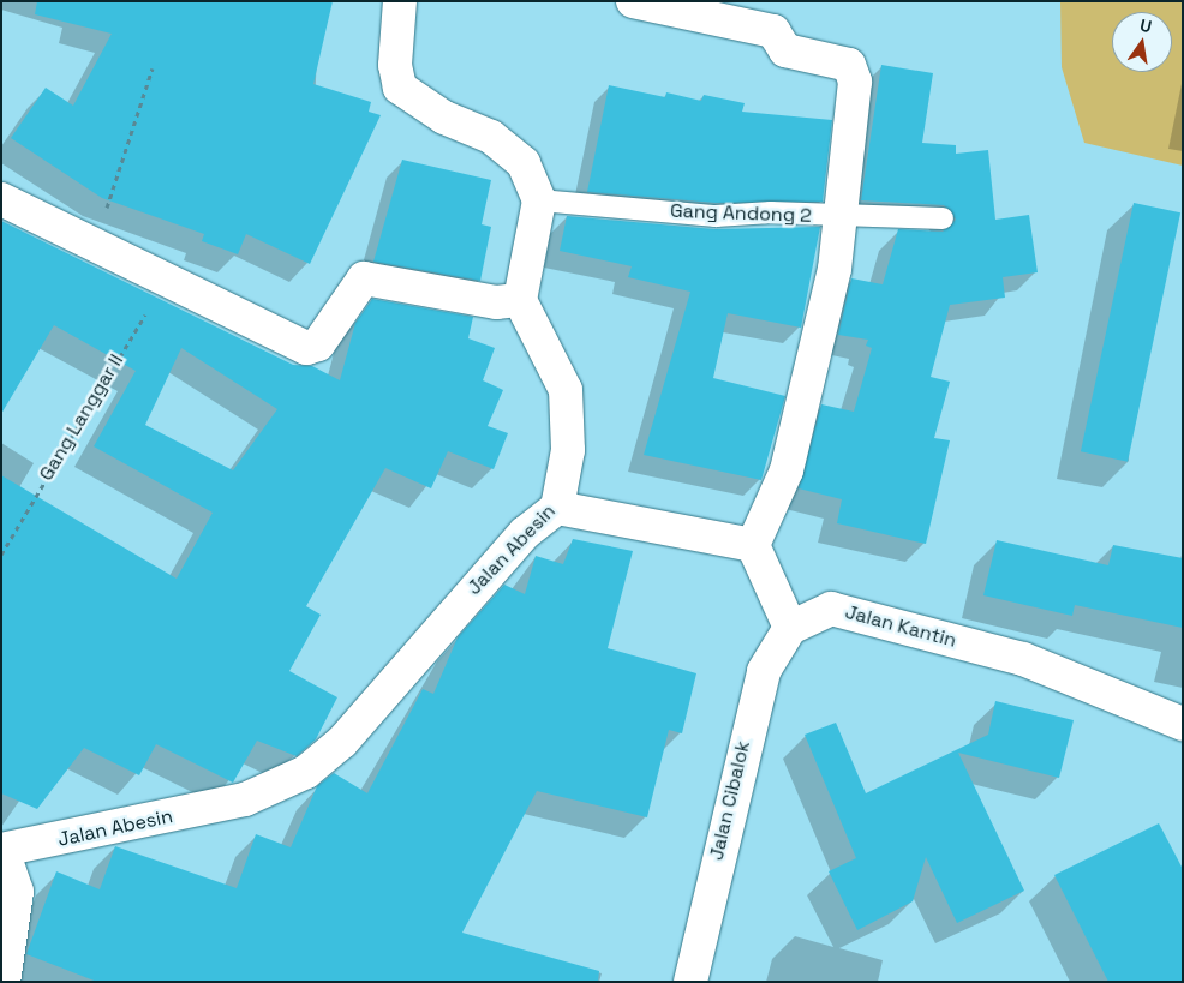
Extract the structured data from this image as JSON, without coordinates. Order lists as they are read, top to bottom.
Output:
{
  "streets": {
    "street": ["Jalan Abesin", "Jalan Kantin", "Jalan Cibalok"],
    "lane": ["Gang Andong 2"],
    "path": ["Gang Langgar II"]
  },
  "crossings": [
    ["Jalan Kantin", "Jalan Cibalok"]
  ],
  "north": "top"
}
